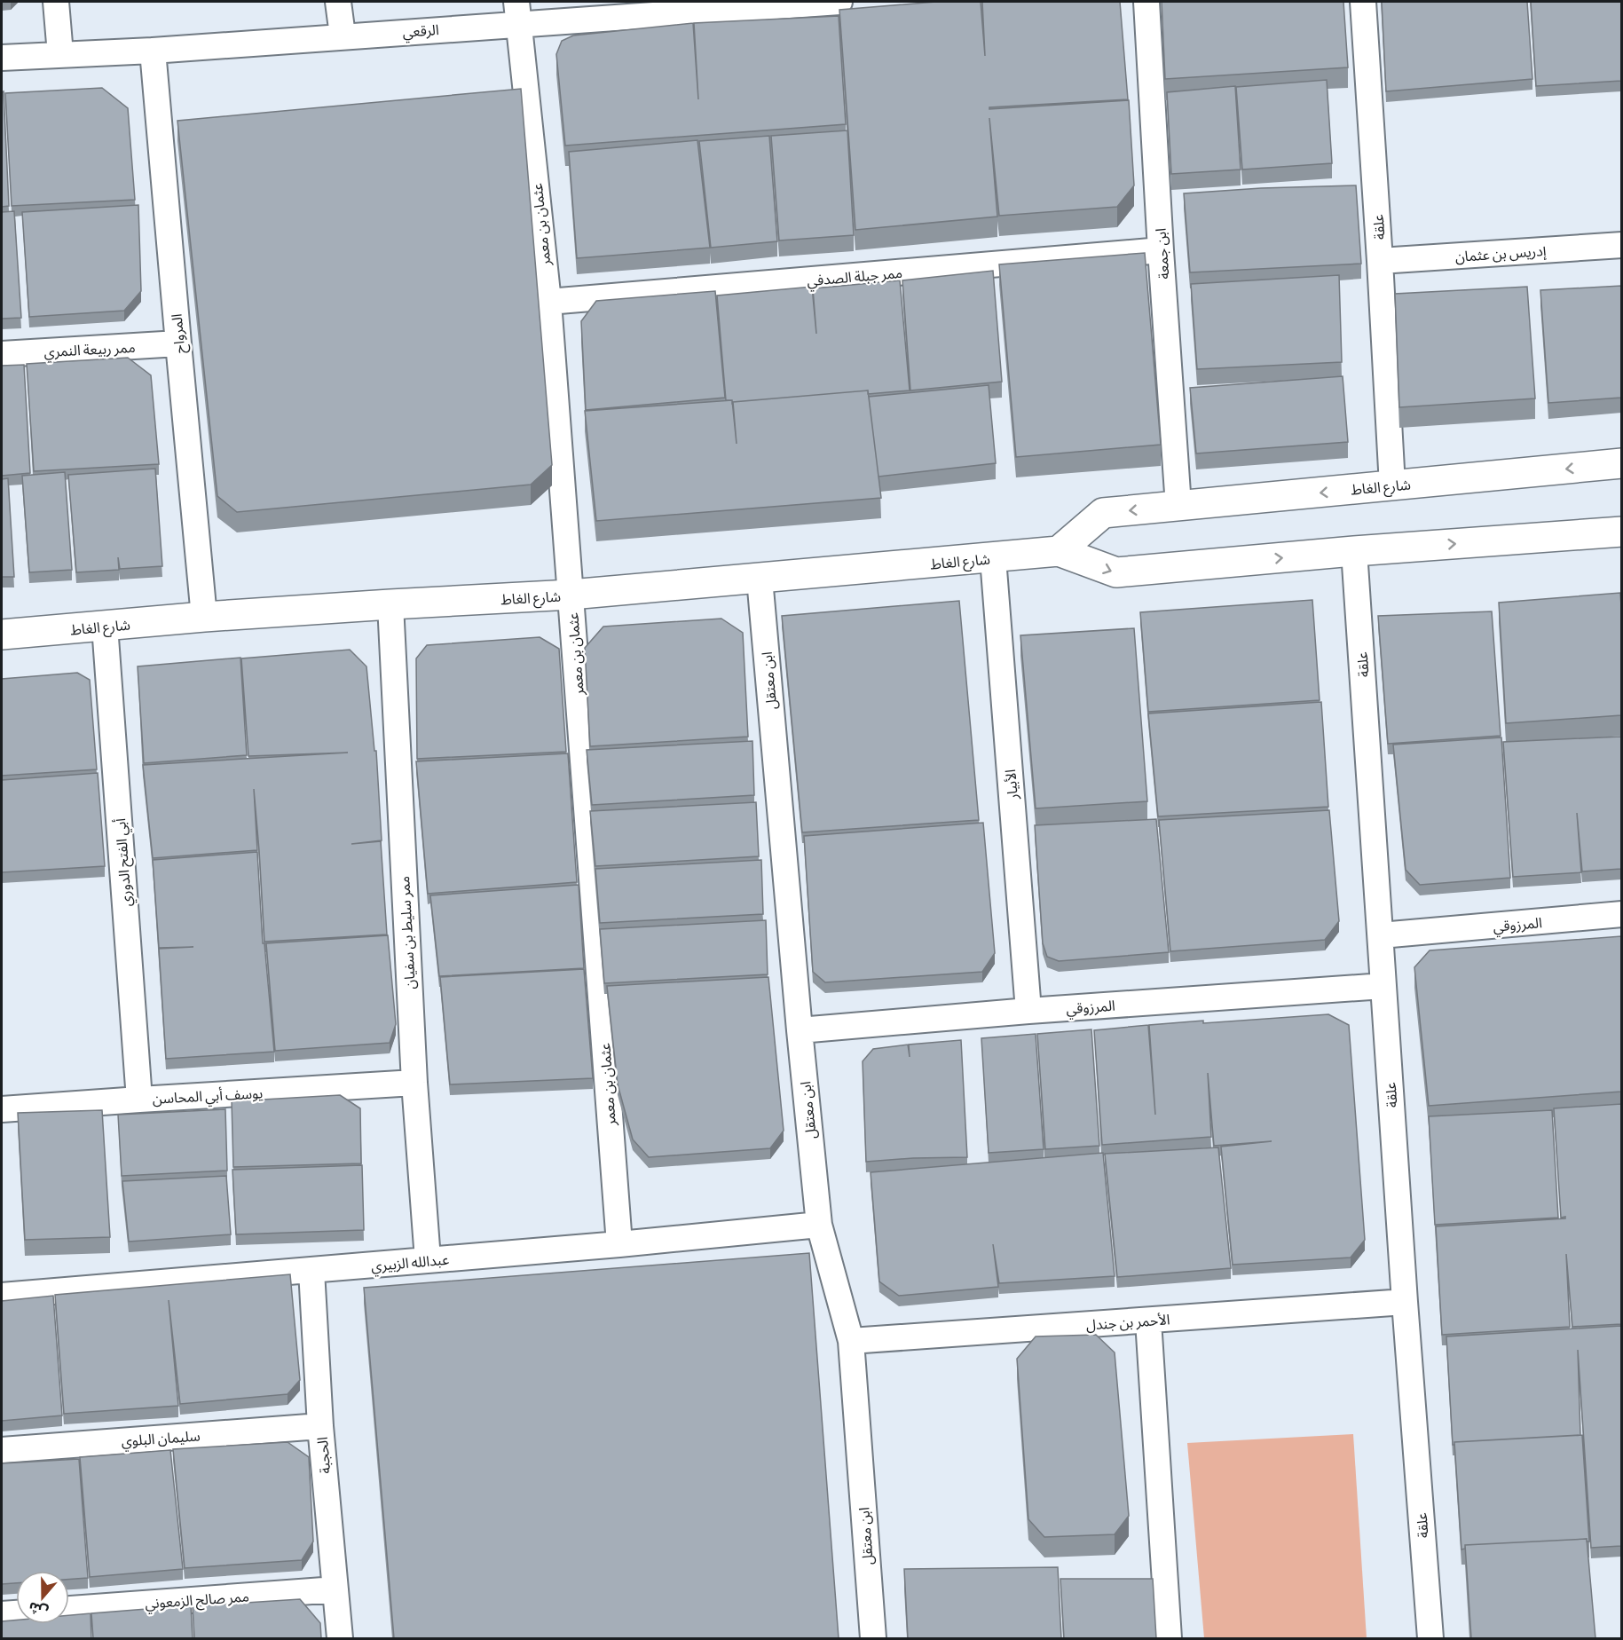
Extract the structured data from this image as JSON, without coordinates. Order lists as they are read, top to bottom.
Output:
{
  "streets": {
    "street": [
      "الرقعي",
      "عثمان بن معمر",
      "علقة",
      "إدريس بن عثمان",
      "ابن جمعة",
      "ممر جبلة الصدفي",
      "المرواح",
      "ممر ربيعة النمري",
      "شارع الغاط",
      "ابن معتقل",
      "الأبيار",
      "أبي الفتح الدوري",
      "المرزوقي",
      "ممر سليط بن سفيان",
      "يوسف أبي المحاسن",
      "عبدالله الزبيري",
      "الأحمر بن جندل",
      "سليمان البلوي",
      "الحجبة",
      "ممر صالح الزمعوني"
    ]
  },
  "crossings": [
    ["الرقعي", "عثمان بن معمر"],
    ["الرقعي", "المرواح"],
    ["عثمان بن معمر", "ممر جبلة الصدفي"],
    ["عثمان بن معمر", "شارع الغاط"],
    ["عثمان بن معمر", "عبدالله الزبيري"],
    ["علقة", "إدريس بن عثمان"],
    ["علقة", "شارع الغاط"],
    ["علقة", "المرزوقي"],
    ["علقة", "الأحمر بن جندل"],
    ["ابن جمعة", "ممر جبلة الصدفي"],
    ["ابن جمعة", "شارع الغاط"],
    ["المرواح", "ممر ربيعة النمري"],
    ["المرواح", "شارع الغاط"],
    ["شارع الغاط", "ابن معتقل"],
    ["شارع الغاط", "الأبيار"],
    ["شارع الغاط", "أبي الفتح الدوري"],
    ["شارع الغاط", "ممر سليط بن سفيان"],
    ["ابن معتقل", "المرزوقي"],
    ["ابن معتقل", "عبدالله الزبيري"],
    ["ابن معتقل", "الأحمر بن جندل"],
    ["الأبيار", "المرزوقي"],
    ["أبي الفتح الدوري", "يوسف أبي المحاسن"],
    ["ممر سليط بن سفيان", "يوسف أبي المحاسن"],
    ["ممر سليط بن سفيان", "عبدالله الزبيري"],
    ["عبدالله الزبيري", "الحجبة"],
    ["سليمان البلوي", "الحجبة"],
    ["الحجبة", "ممر صالح الزمعوني"]
  ],
  "north": "bottom"
}
